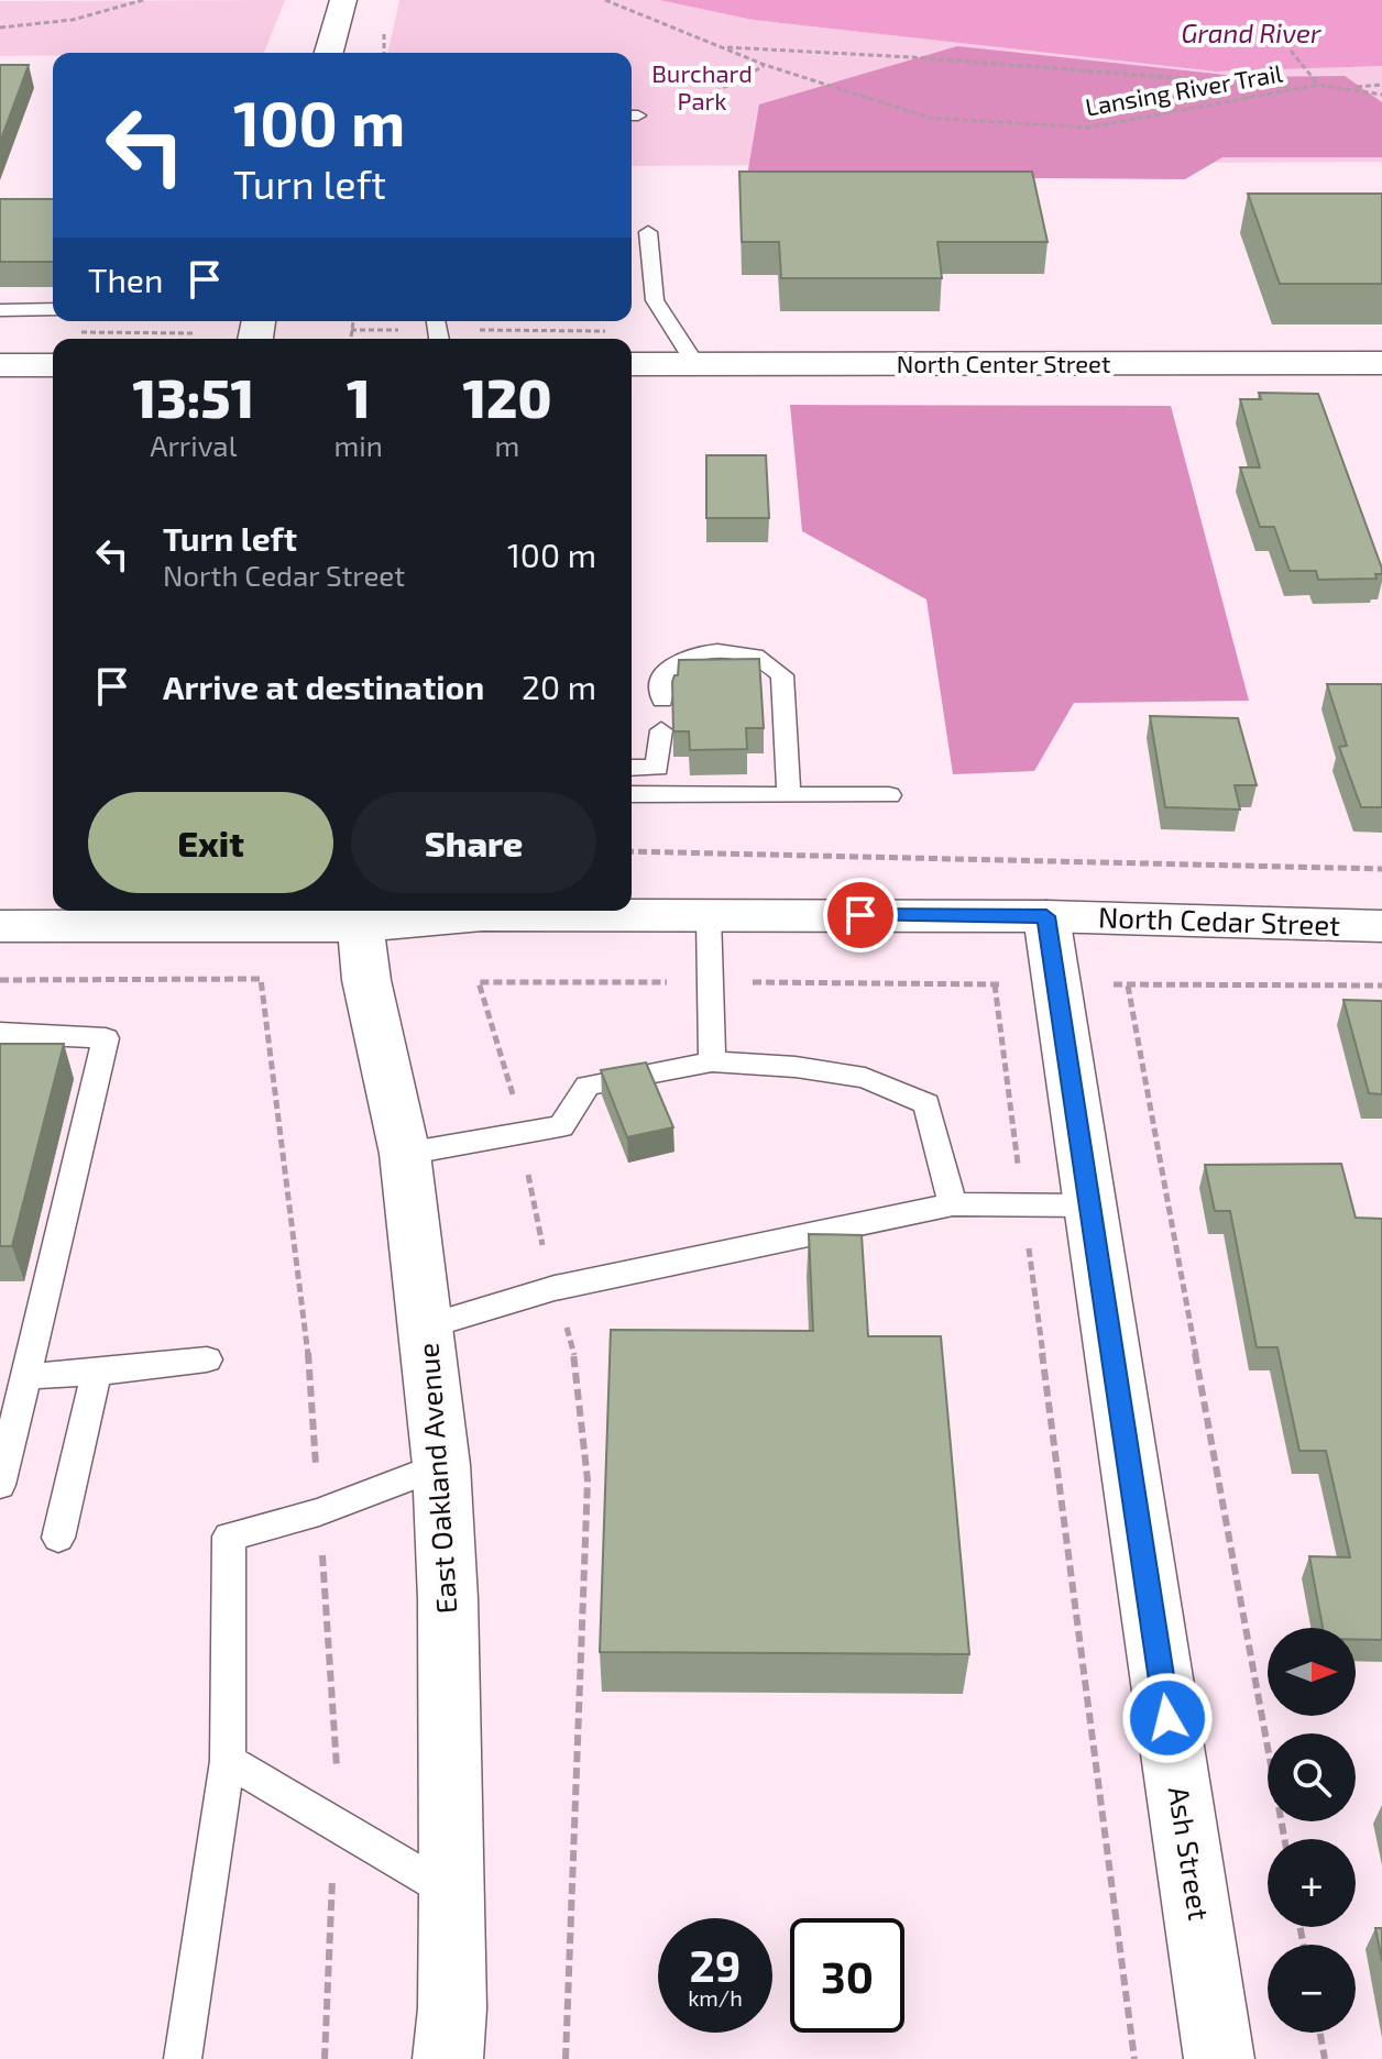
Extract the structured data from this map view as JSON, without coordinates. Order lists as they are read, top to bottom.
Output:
{
  "streets": {
    "main road": [
      "North Center Street",
      "North Cedar Street",
      "East Oakland Avenue",
      "Ash Street"
    ],
    "path": ["Lansing River Trail"]
  },
  "crossings": [
    ["North Cedar Street", "East Oakland Avenue"],
    ["North Cedar Street", "Ash Street"]
  ],
  "water": ["Grand River"],
  "parks": ["Burchard Park"],
  "north": "right",
  "page": {
    "turn": ["100 m", "Turn left"],
    "then": "Then",
    "eta": [
      "13:51",
      "Arrival",
      "1",
      "min",
      "120",
      "m"
    ],
    "list": [
      {
        "name": "Turn left",
        "note": "North Cedar Street",
        "value": "100 m"
      },
      {
        "name": "Arrive at destination",
        "value": "20 m"
      }
    ],
    "buttons": ["Exit", "Share"],
    "map_buttons": ["+", "−"],
    "speed": "29 km/h",
    "limit": "30"
  }
}
